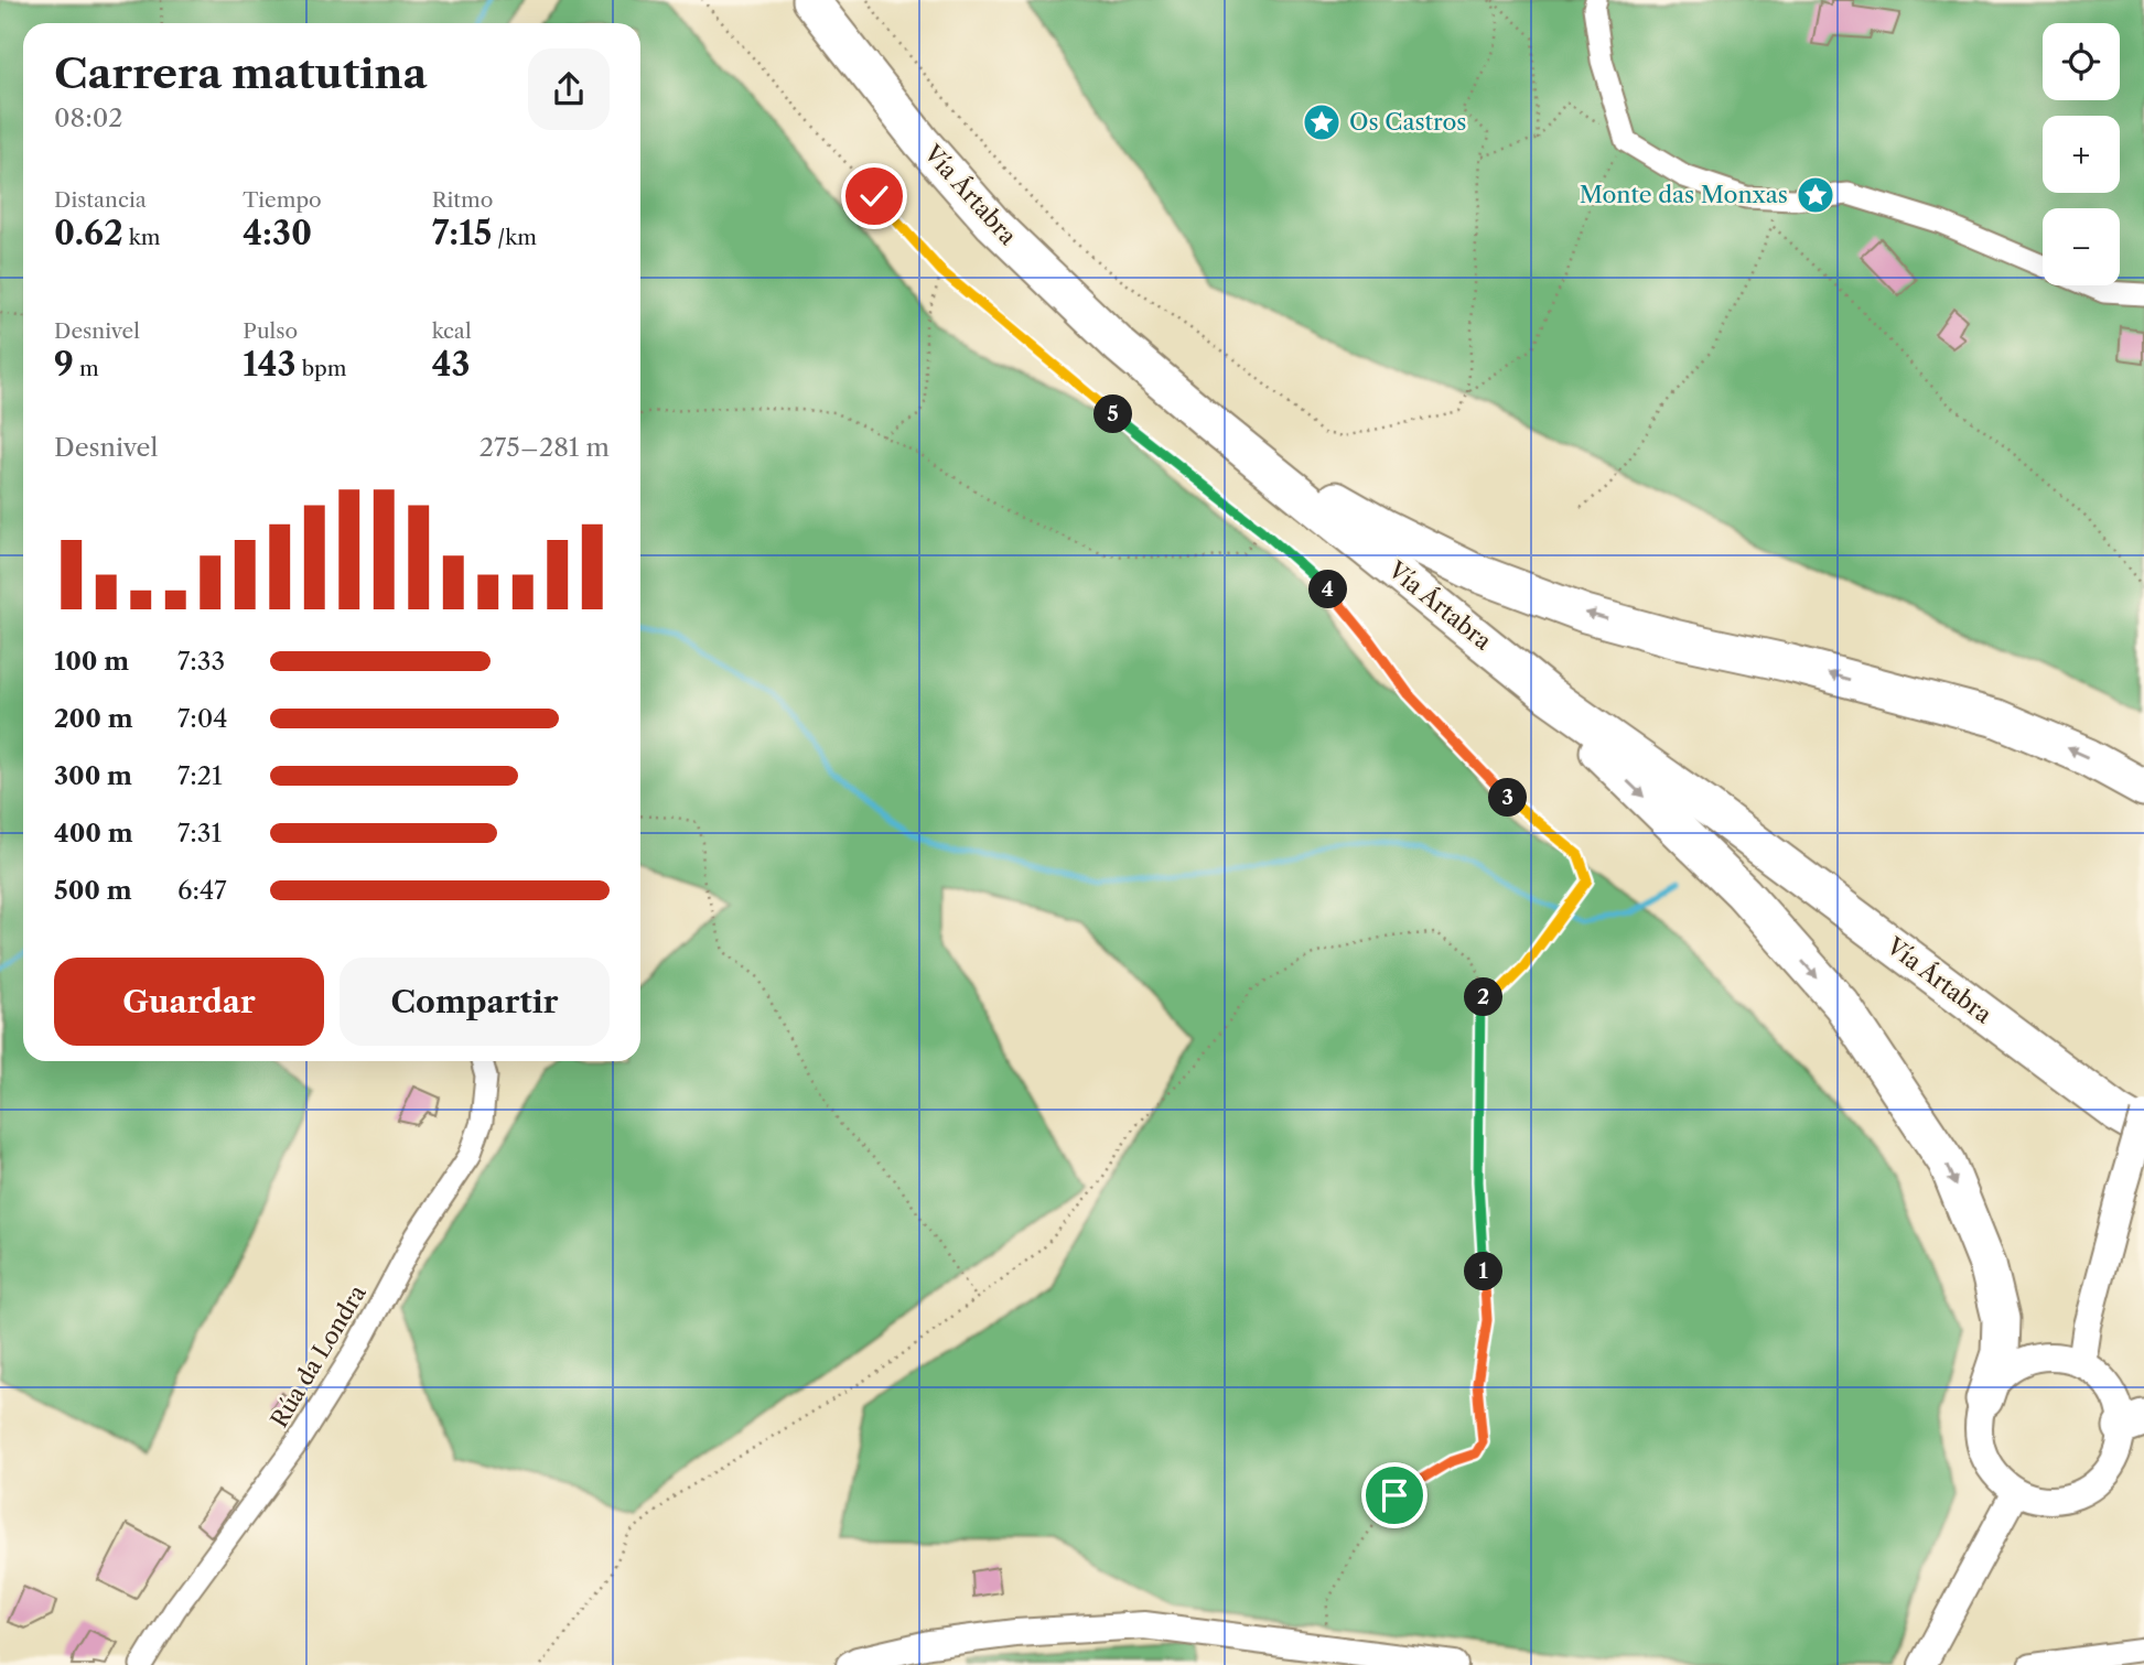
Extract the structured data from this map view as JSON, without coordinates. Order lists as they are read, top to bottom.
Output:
{
  "streets": {
    "highway": ["Vía Ártabra"],
    "street": ["Rúa da Londra"]
  },
  "places": {
    "place": ["Os Castros", "Monte das Monxas"]
  },
  "page": {
    "map_buttons": ["+", "−"],
    "heading": ["Carrera matutina", "08:02"],
    "stats": [
      ["Distancia", "0.62 km"],
      ["Tiempo", "4:30"],
      ["Ritmo", "7:15 /km"],
      ["Desnivel", "9 m"],
      ["Pulso", "143 bpm"],
      ["kcal", "43"]
    ],
    "pins": [
      "5",
      "4",
      "3",
      "2",
      "1"
    ],
    "chart": ["Desnivel", "275–281 m"],
    "list": [
      {
        "name": "100 m",
        "note": "7:33"
      },
      {
        "name": "200 m",
        "note": "7:04"
      },
      {
        "name": "300 m",
        "note": "7:21"
      },
      {
        "name": "400 m",
        "note": "7:31"
      },
      {
        "name": "500 m",
        "note": "6:47"
      }
    ],
    "buttons": ["Guardar", "Compartir"]
  }
}
